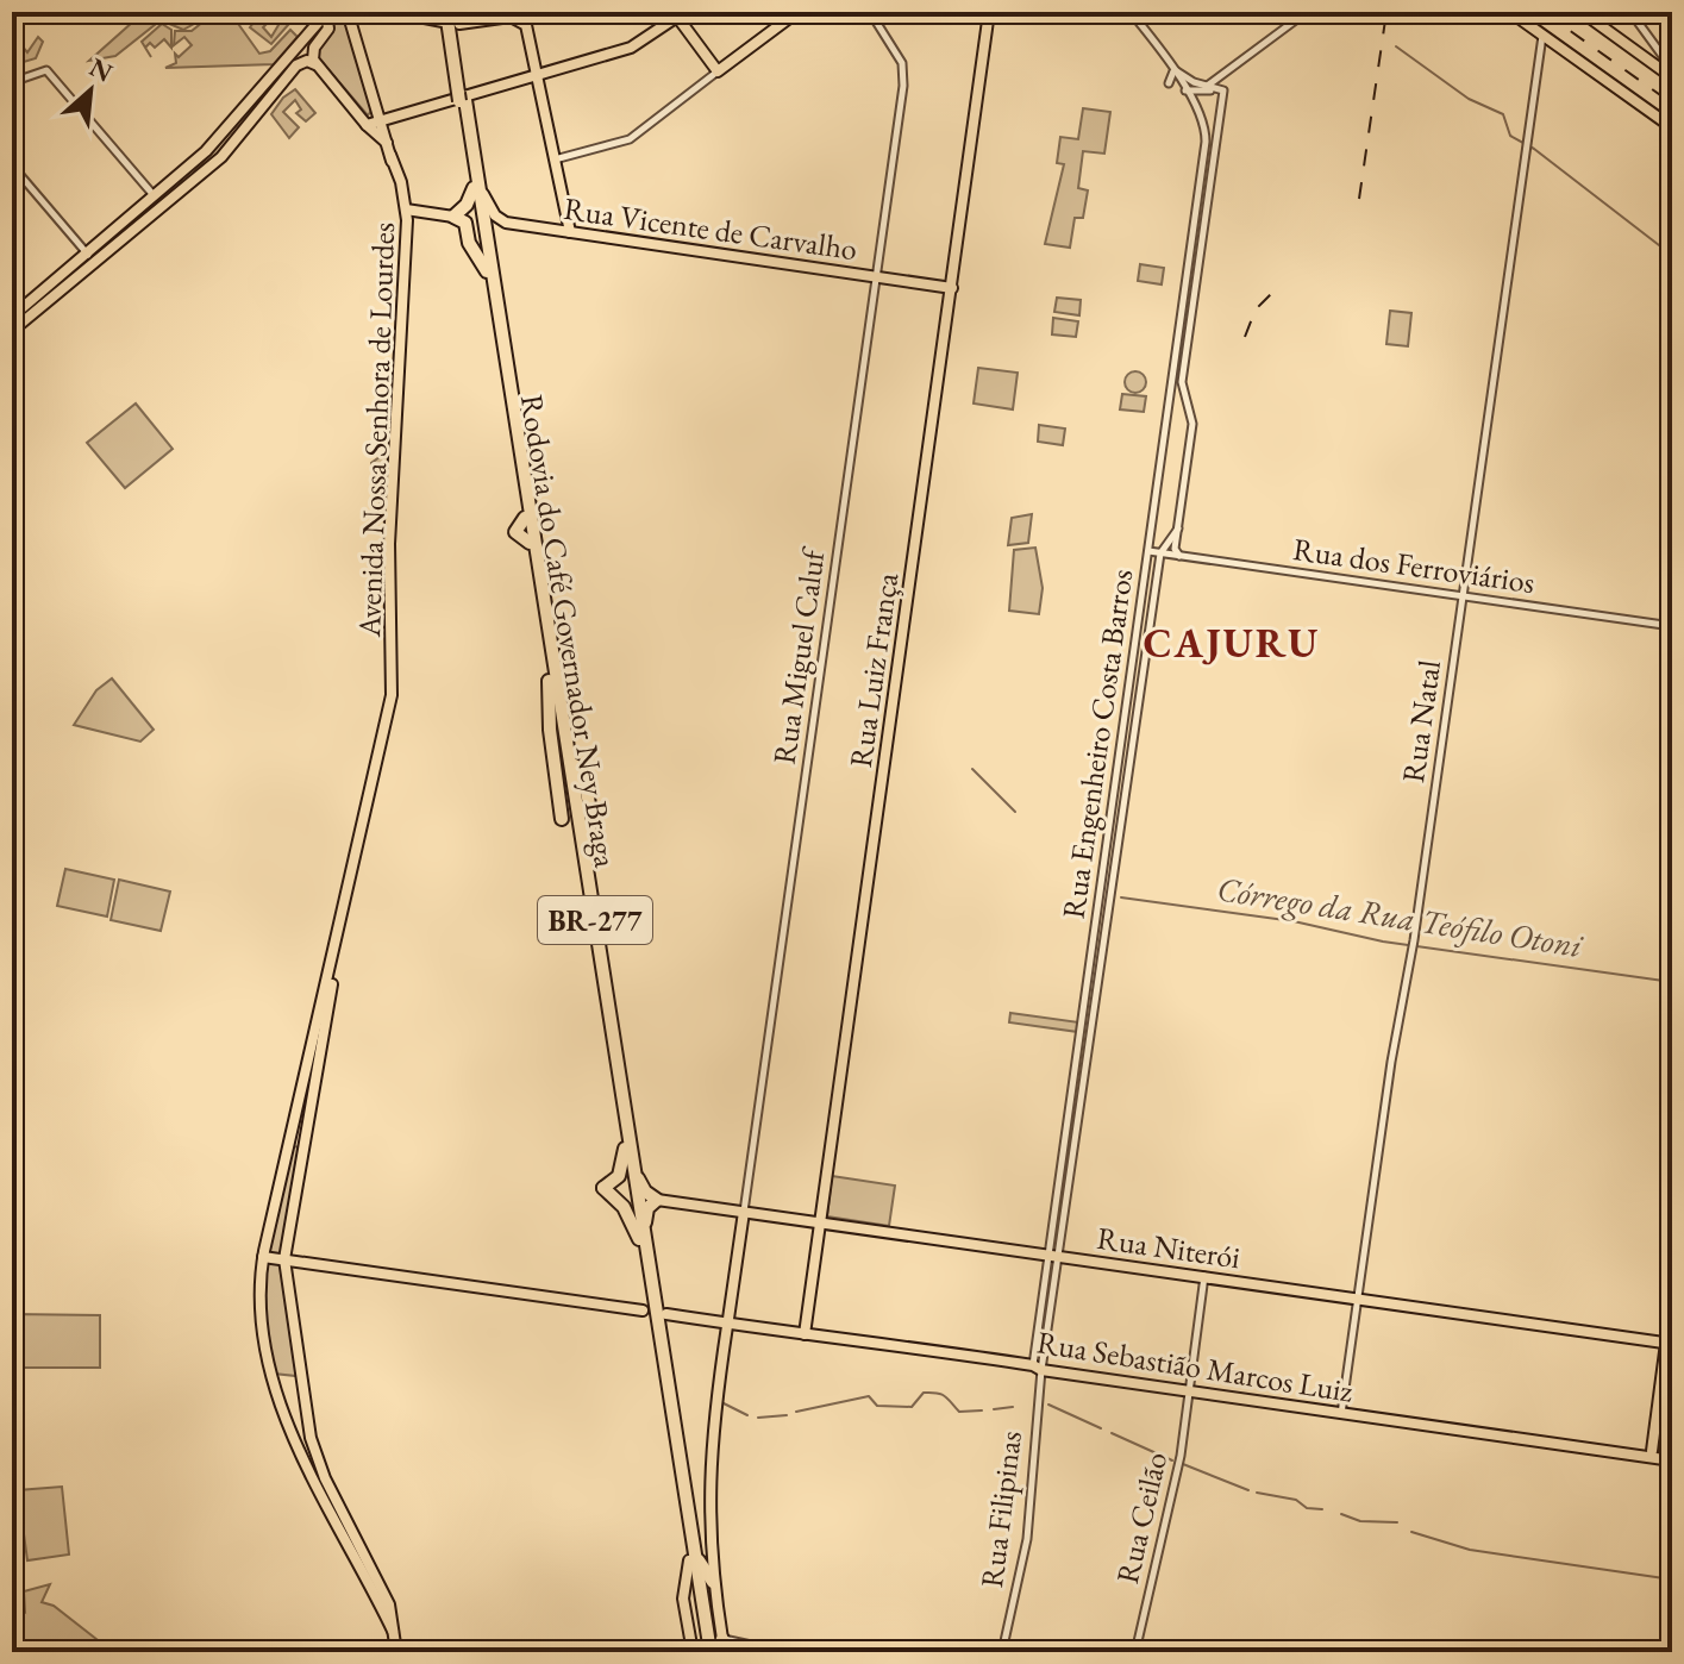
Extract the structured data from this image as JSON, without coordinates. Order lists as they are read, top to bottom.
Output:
{
  "streets": {
    "highway": ["Rodovia do Café Governador Ney Braga", "BR-277"],
    "main road": [
      "Rua Vicente de Carvalho",
      "Avenida Nossa Senhora de Lourdes",
      "Rua Miguel Caluf",
      "Rua Luiz França",
      "Rua Niterói",
      "Rua Sebastião Marcos Luiz"
    ],
    "street": [
      "Rua dos Ferroviários",
      "Rua Natal",
      "Rua Engenheiro Costa Barros",
      "Rua Filipinas",
      "Rua Ceilão"
    ]
  },
  "crossings": [
    ["Rua Vicente de Carvalho", "Rodovia do Café Governador Ney Braga"],
    ["Rua Vicente de Carvalho", "Rua Miguel Caluf"],
    ["Rua Vicente de Carvalho", "Rua Luiz França"],
    ["Rua dos Ferroviários", "Rua Natal"],
    ["Rua dos Ferroviários", "Rua Engenheiro Costa Barros"],
    ["Rodovia do Café Governador Ney Braga", "Rua Miguel Caluf"],
    ["Rua Miguel Caluf", "Rua Niterói"],
    ["Rua Miguel Caluf", "Rua Sebastião Marcos Luiz"],
    ["Rua Luiz França", "Rua Niterói"],
    ["Rua Luiz França", "Rua Sebastião Marcos Luiz"],
    ["Rua Natal", "Rua Niterói"],
    ["Rua Natal", "Rua Sebastião Marcos Luiz"],
    ["Rua Engenheiro Costa Barros", "Rua Niterói"],
    ["Rua Engenheiro Costa Barros", "Rua Sebastião Marcos Luiz"],
    ["Rua Engenheiro Costa Barros", "Rua Filipinas"],
    ["Rua Niterói", "Rua Ceilão"],
    ["Rua Sebastião Marcos Luiz", "Rua Filipinas"],
    ["Rua Sebastião Marcos Luiz", "Rua Ceilão"]
  ],
  "districts": ["CAJURU"],
  "water": ["Córrego da Rua Teófilo Otoni"],
  "north": "top right"
}
